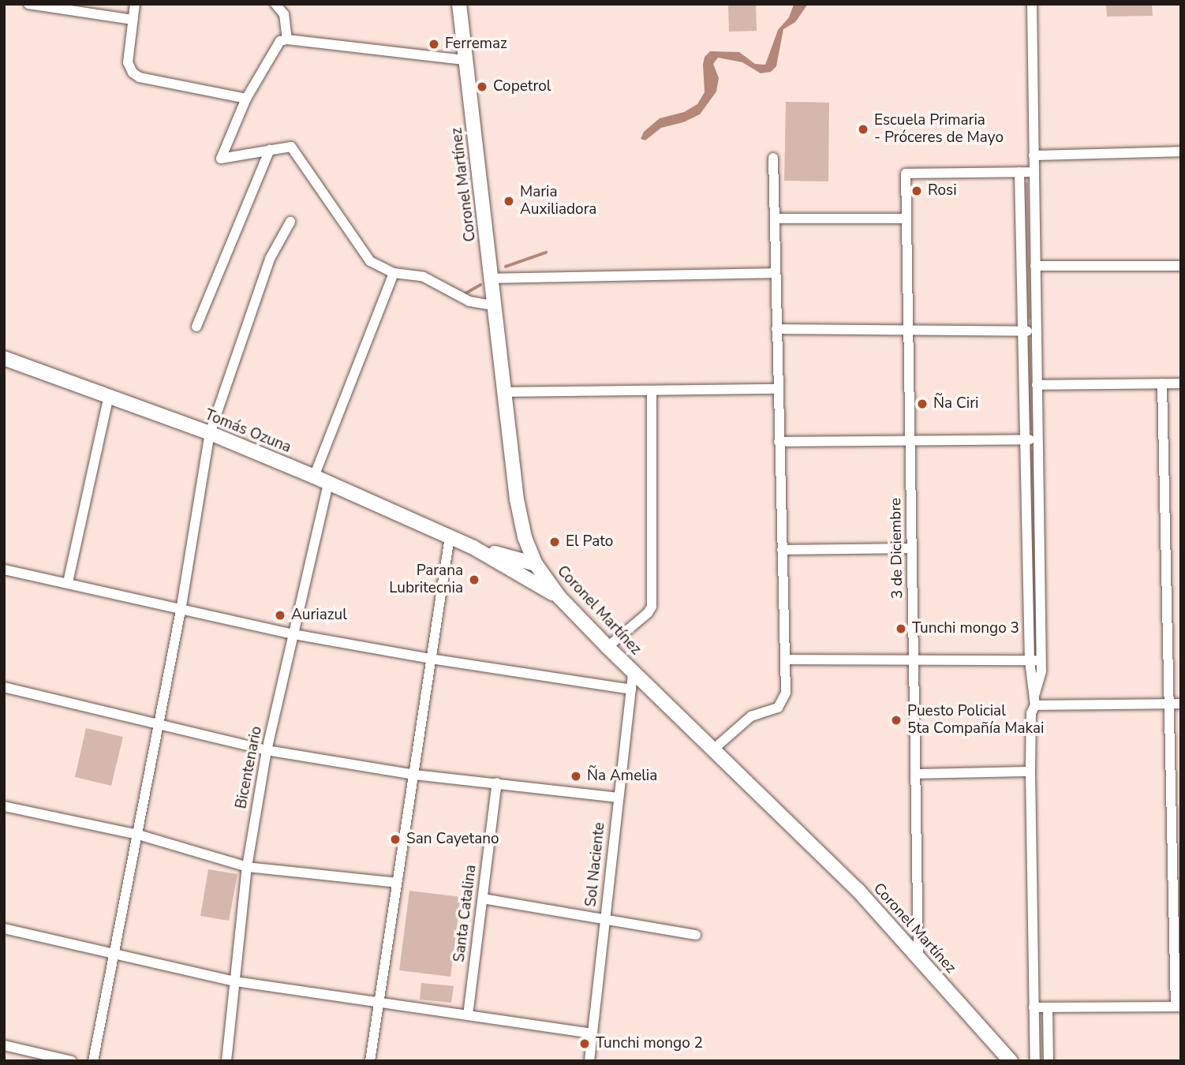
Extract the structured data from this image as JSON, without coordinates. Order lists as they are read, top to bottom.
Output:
{
  "streets": {
    "main road": ["Coronel Martínez", "Tomás Ozuna"],
    "street": [
      "3 de Diciembre",
      "Bicentenario",
      "Sol Naciente",
      "Santa Catalina"
    ]
  },
  "crossings": [
    ["Coronel Martínez", "Tomás Ozuna"],
    ["Coronel Martínez", "3 de Diciembre"],
    ["Coronel Martínez", "Sol Naciente"],
    ["Tomás Ozuna", "Bicentenario"]
  ],
  "places": [
    "Ferremaz",
    "Copetrol",
    "Escuela Primaria - Próceres de Mayo",
    "Rosi",
    "Maria Auxiliadora",
    "Ña Ciri",
    "El Pato",
    "Parana Lubritecnia",
    "Auriazul",
    "Tunchi mongo 3",
    "Puesto Policial 5ta Compañía Makai",
    "Ña Amelia",
    "San Cayetano",
    "Tunchi mongo 2"
  ]
}
